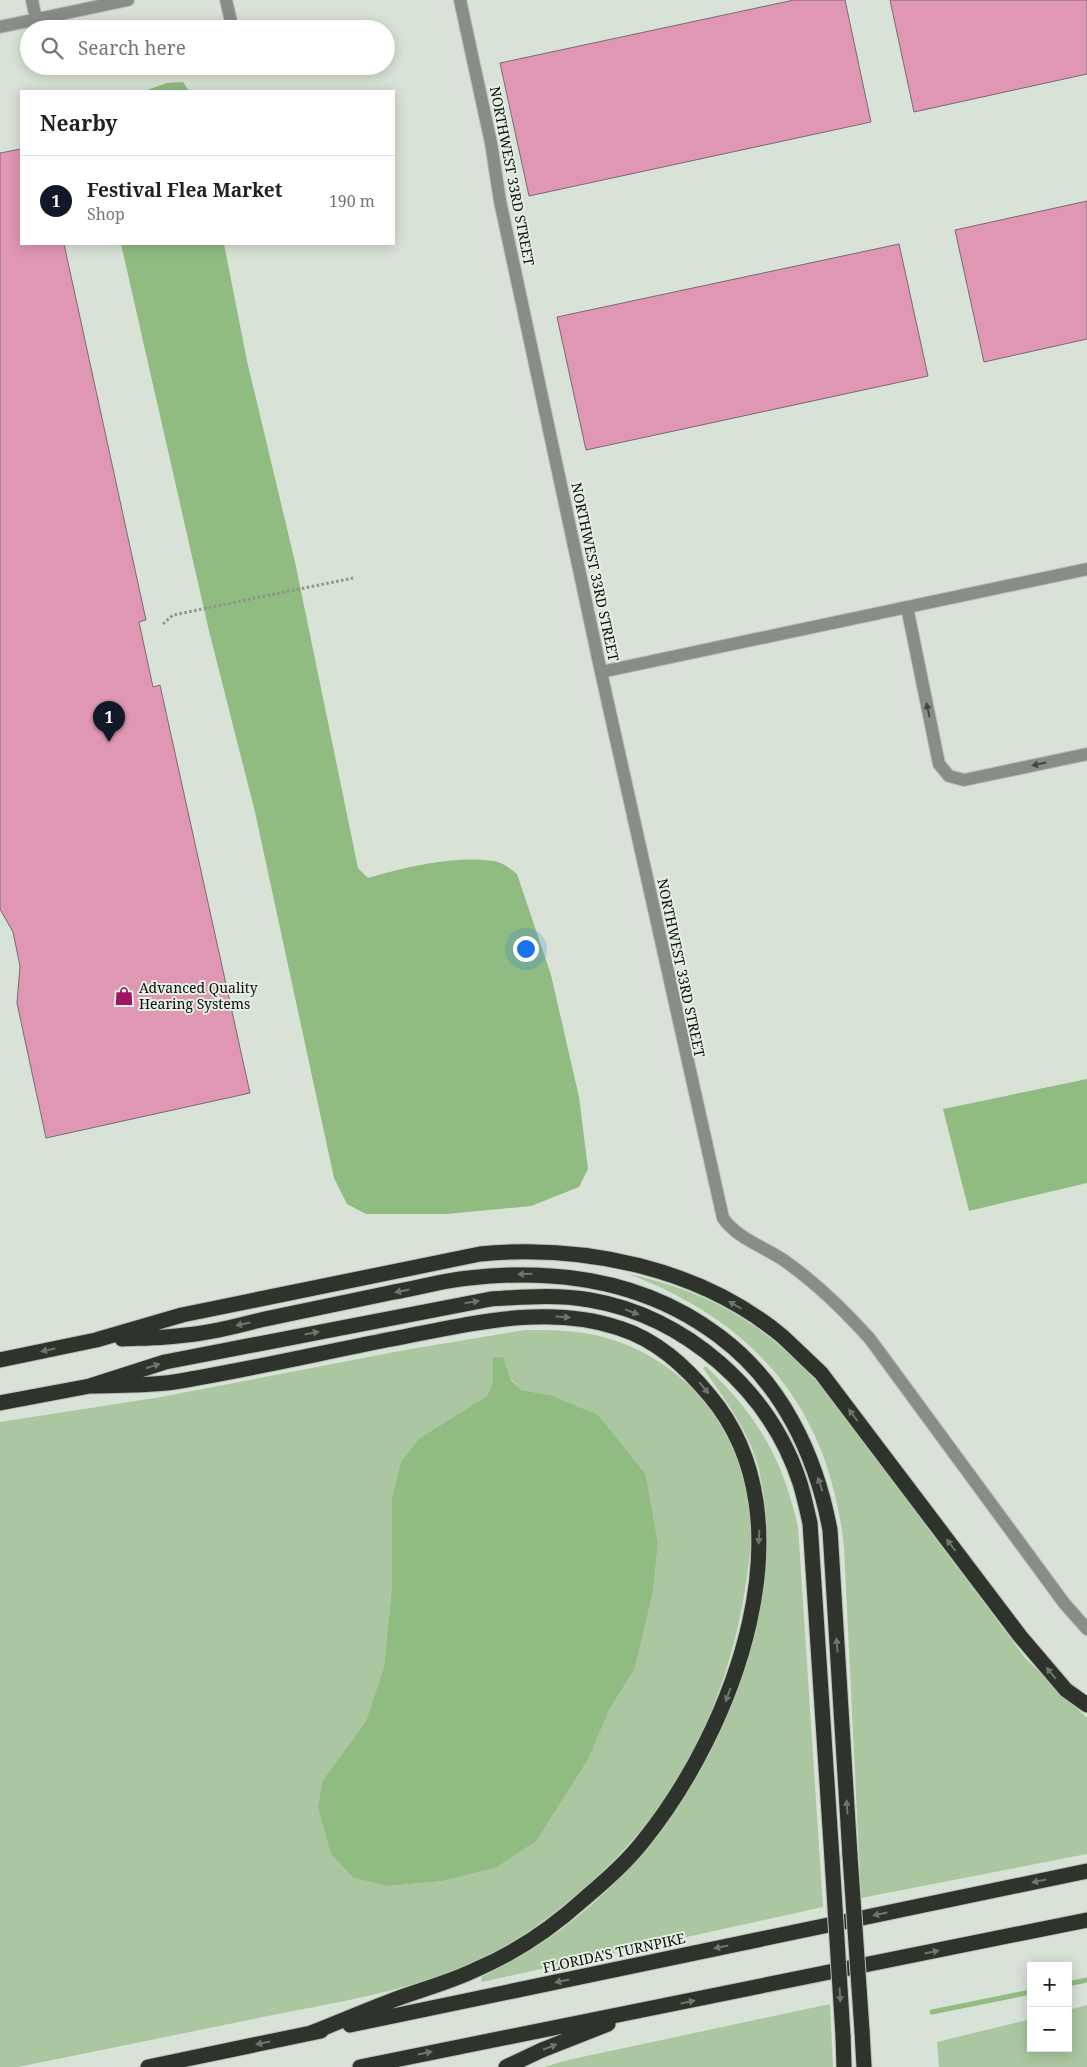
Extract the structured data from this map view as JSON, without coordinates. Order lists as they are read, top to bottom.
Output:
{
  "streets": {
    "highway": ["FLORIDA'S TURNPIKE"],
    "street": ["NORTHWEST 33RD STREET"]
  },
  "places": {
    "shop": ["Advanced Quality Hearing Systems"]
  },
  "page": {
    "search": "Search here",
    "heading": "Nearby",
    "list": [
      {
        "mark": "1",
        "name": "Festival Flea Market",
        "note": "Shop",
        "value": "190 m"
      }
    ],
    "pins": "1",
    "map_buttons": ["+", "−"]
  }
}
